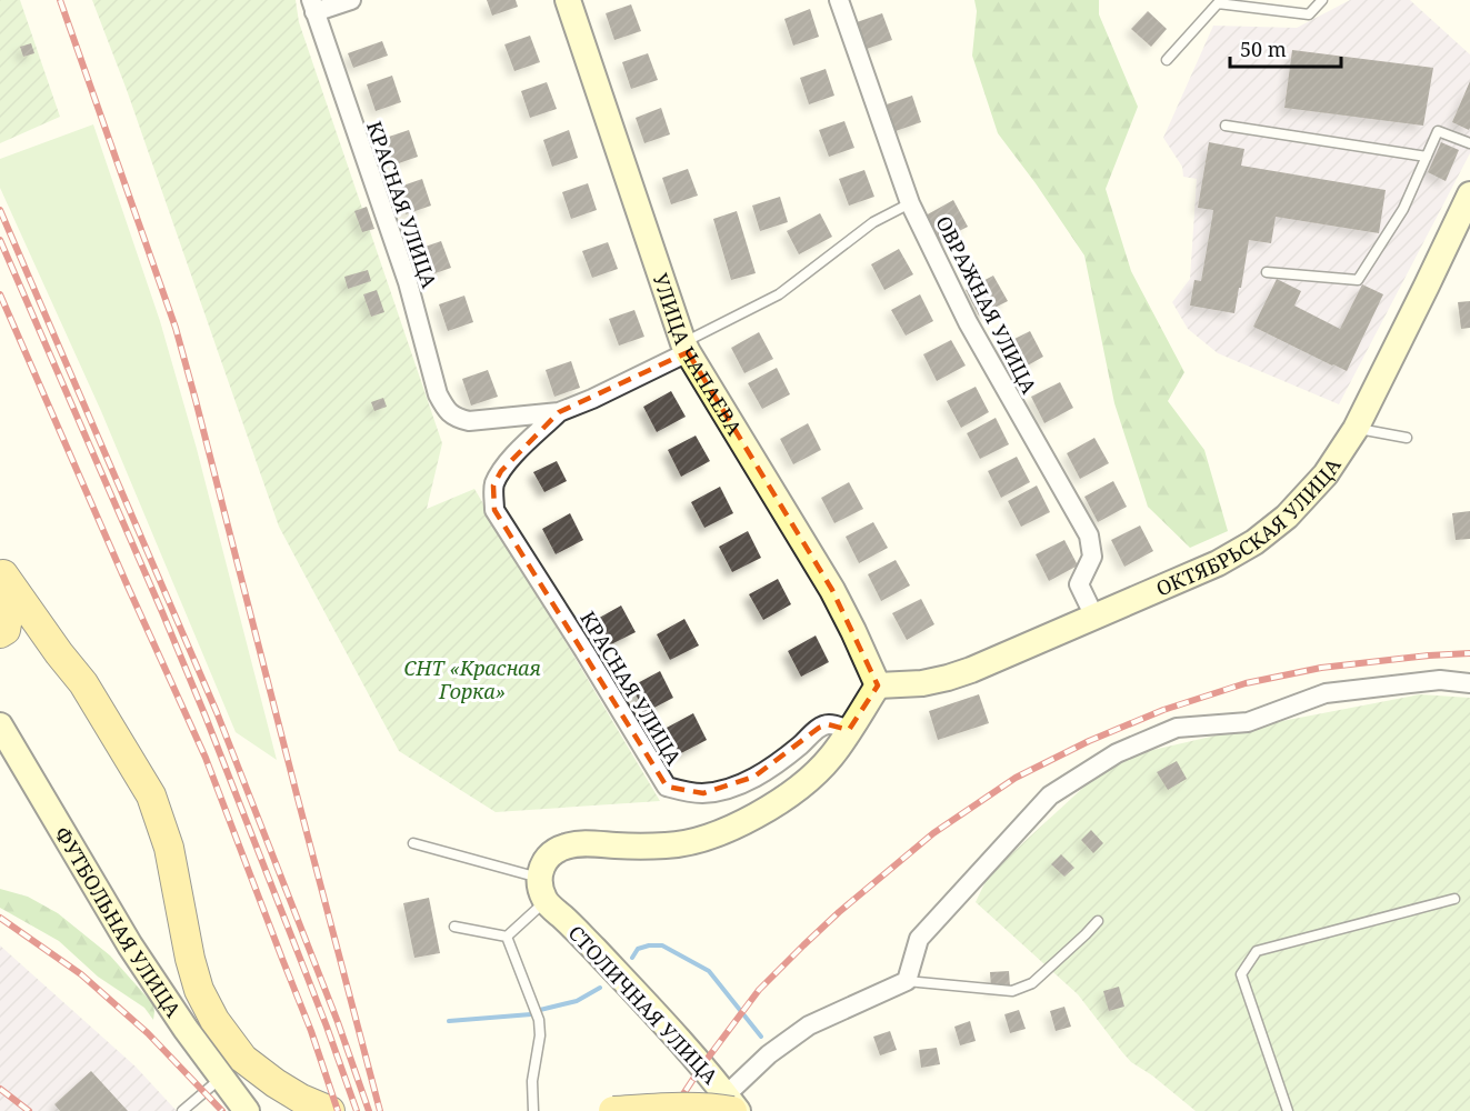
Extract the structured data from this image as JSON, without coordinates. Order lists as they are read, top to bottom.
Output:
{
  "streets": {
    "street": [
      "КРАСНАЯ УЛИЦА",
      "ОВРАЖНАЯ УЛИЦА",
      "УЛИЦА ЧАПАЕВА",
      "ОКТЯБРЬСКАЯ УЛИЦА",
      "ФУТБОЛЬНАЯ УЛИЦА",
      "СТОЛИЧНАЯ УЛИЦА"
    ]
  },
  "crossings": [
    ["ОВРАЖНАЯ УЛИЦА", "ОКТЯБРЬСКАЯ УЛИЦА"],
    ["УЛИЦА ЧАПАЕВА", "ОКТЯБРЬСКАЯ УЛИЦА"]
  ],
  "parks": ["СНТ «Красная Горка»"],
  "scale_bar": "50 m"
}
